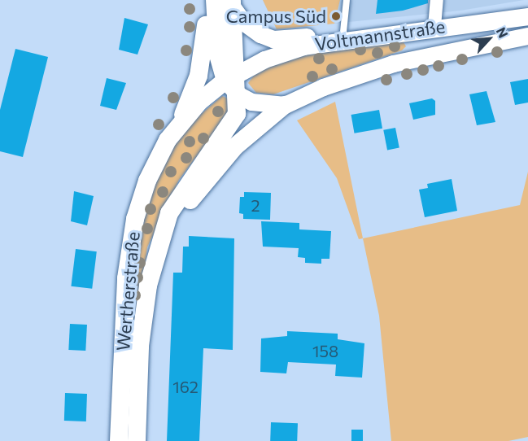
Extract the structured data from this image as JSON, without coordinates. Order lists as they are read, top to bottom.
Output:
{
  "streets": {
    "main road": ["Wertherstraße"],
    "street": ["Voltmannstraße"]
  },
  "crossings": [
    ["Voltmannstraße", "Wertherstraße"]
  ],
  "places": ["Campus Süd"],
  "house_numbers": ["2", "158", "162"],
  "north": "top right"
}
